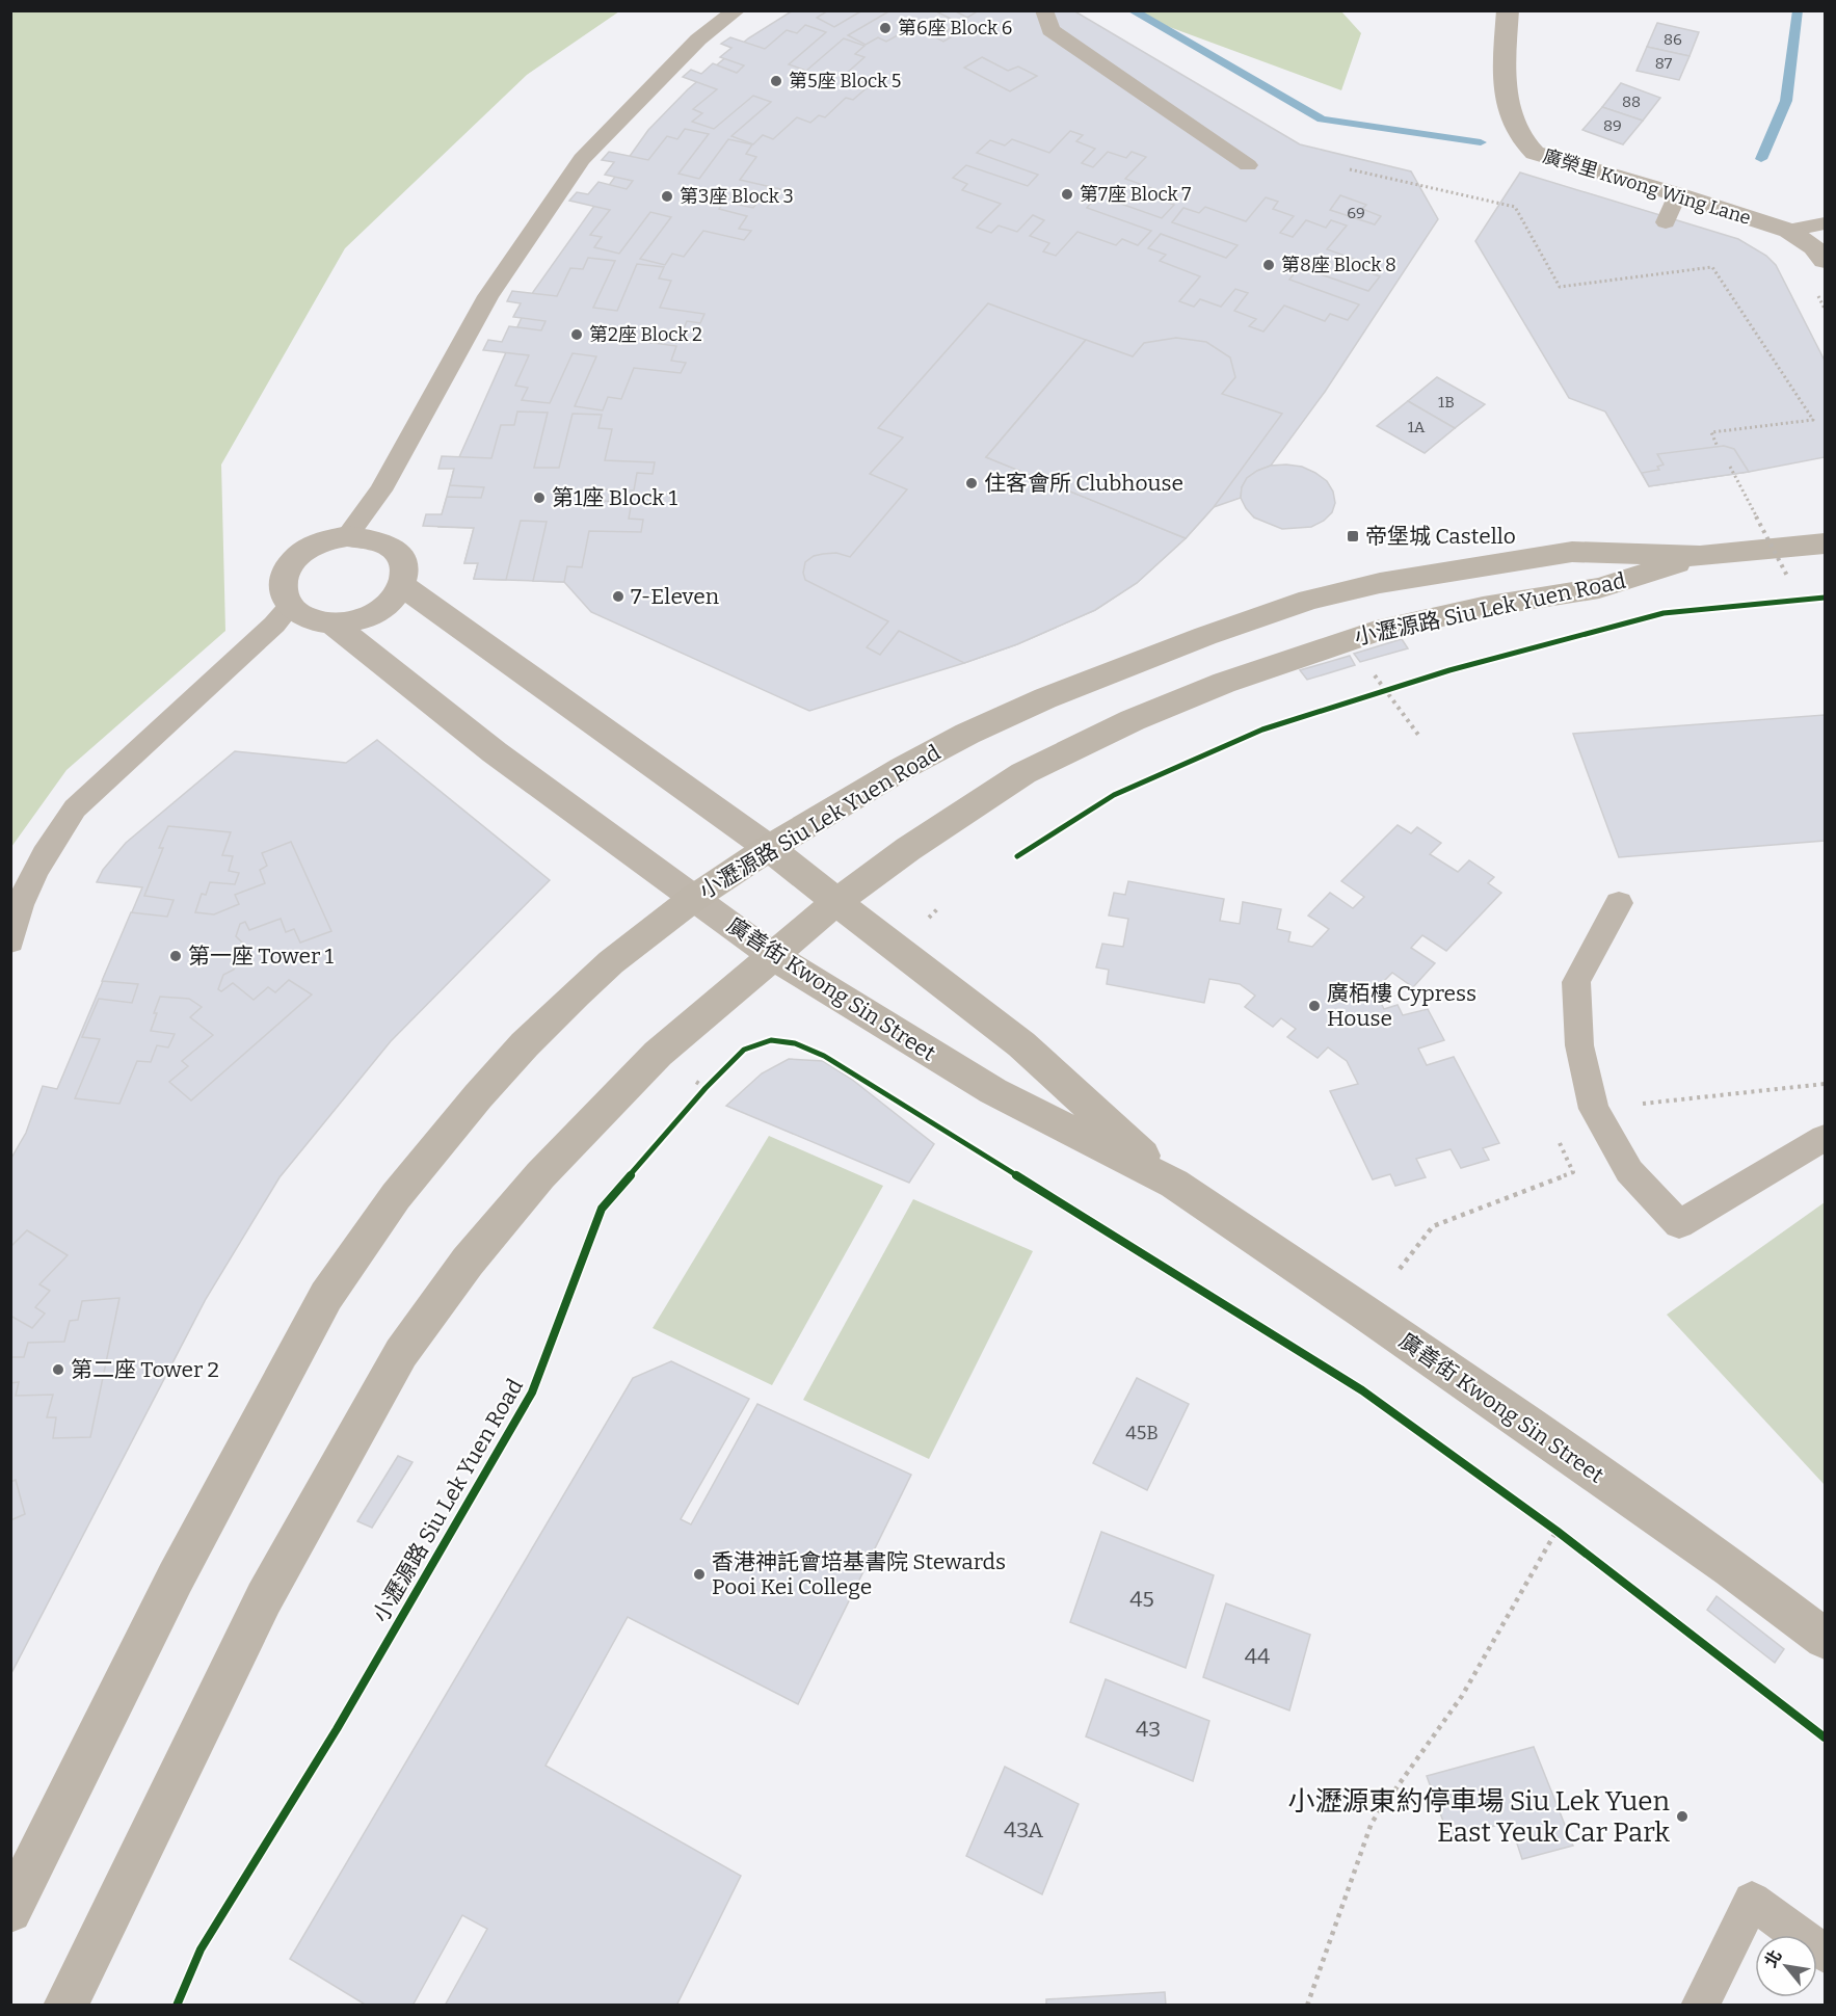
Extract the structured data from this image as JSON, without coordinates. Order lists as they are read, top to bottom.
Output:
{
  "streets": {
    "street": ["廣榮里 Kwong Wing Lane", "小瀝源路 Siu Lek Yuen Road", "廣善街 Kwong Sin Street"]
  },
  "crossings": [
    ["小瀝源路 Siu Lek Yuen Road", "廣善街 Kwong Sin Street"]
  ],
  "places": {
    "other": [
      "第6座 Block 6",
      "第5座 Block 5",
      "第7座 Block 7",
      "第3座 Block 3",
      "第8座 Block 8",
      "第2座 Block 2",
      "住客會所 Clubhouse",
      "第1座 Block 1",
      "7-Eleven",
      "第一座 Tower 1",
      "廣栢樓 Cypress House",
      "第二座 Tower 2",
      "香港神託會培基書院 Stewards Pooi Kei College",
      "小瀝源東約停車場 Siu Lek Yuen East Yeuk Car Park"
    ],
    "transit": ["帝堡城 Castello"]
  },
  "house_numbers": [
    "86",
    "87",
    "88",
    "89",
    "69",
    "1B",
    "1A",
    "45B",
    "45",
    "44",
    "43",
    "43A"
  ],
  "north": "top left"
}
